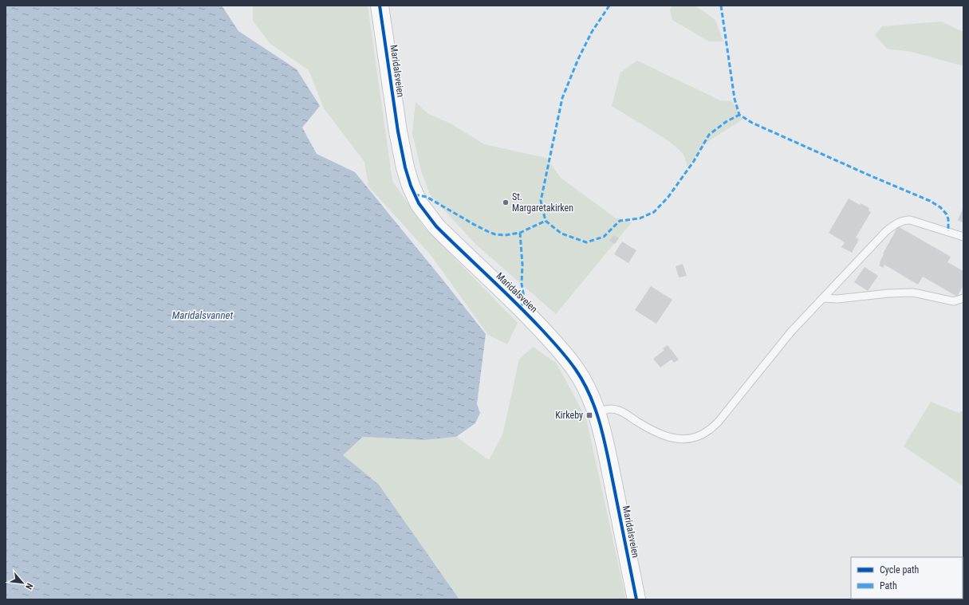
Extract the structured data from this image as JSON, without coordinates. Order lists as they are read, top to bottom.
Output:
{
  "streets": {
    "street": ["Maridalsveien"]
  },
  "water": ["Maridalsvannet"],
  "places": {
    "other": ["St. Margaretakirken"],
    "transit": ["Kirkeby"]
  },
  "legend": ["Cycle path", "Path"],
  "north": "bottom right"
}
